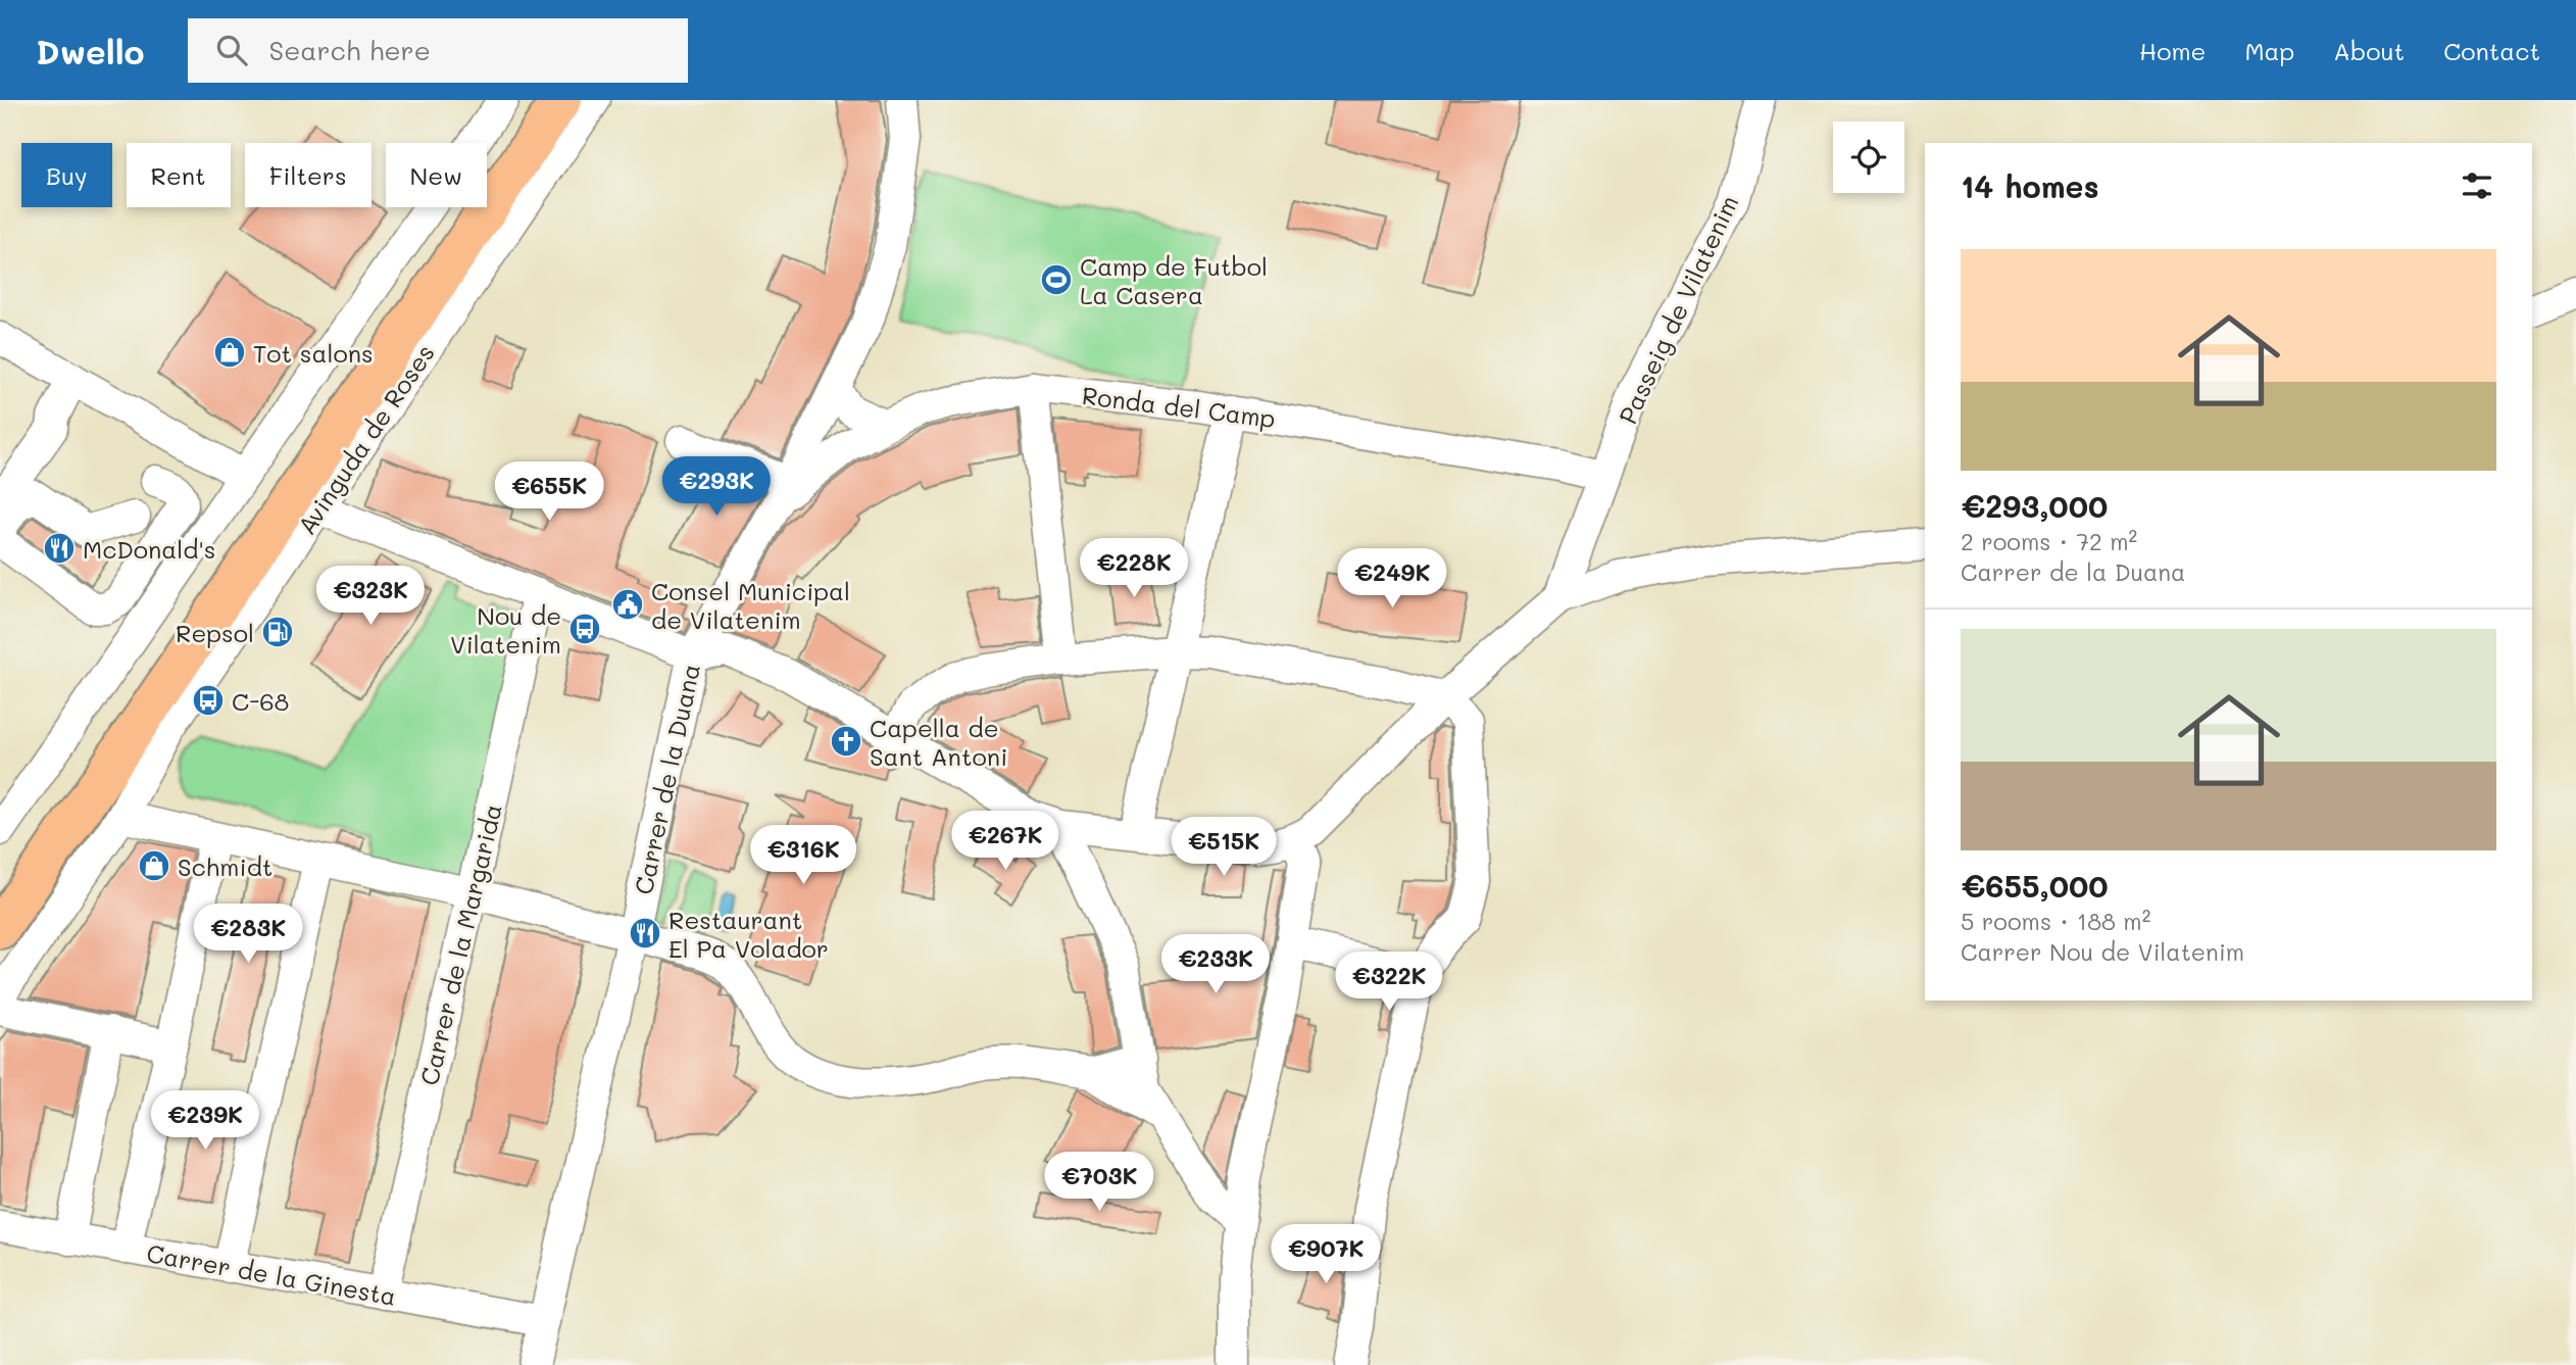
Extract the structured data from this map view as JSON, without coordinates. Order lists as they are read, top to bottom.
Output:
{
  "streets": {
    "street": [
      "Passeig de Vilatenim",
      "Ronda del Camp",
      "Avinguda de Roses",
      "Carrer de la Duana",
      "Carrer de la Margarida",
      "Carrer de la Ginesta"
    ]
  },
  "crossings": [
    ["Passeig de Vilatenim", "Ronda del Camp"],
    ["Ronda del Camp", "Carrer de la Duana"],
    ["Carrer de la Duana", "Carrer de la Ginesta"],
    ["Carrer de la Margarida", "Carrer de la Ginesta"]
  ],
  "places": {
    "sports": ["Camp de Futbol La Casera"],
    "shop": ["Tot salons", "Schmidt"],
    "restaurant": ["McDonald's", "Restaurant El Pa Volador"],
    "public building": ["Consel Municipal de Vilatenim"],
    "bus stop": ["Nou de Vilatenim", "C-68"],
    "fuel station": ["Repsol"],
    "church": ["Capella de Sant Antoni"]
  },
  "page": {
    "header": "Dwello",
    "search": "Search here",
    "nav": [
      "Home",
      "Map",
      "About",
      "Contact"
    ],
    "chip": [
      "Buy",
      "Rent",
      "Filters",
      "New"
    ],
    "heading": "14 homes",
    "list": [
      {
        "name": "€293,000",
        "note": "2 rooms · 72 m² · Carrer de la Duana"
      },
      {
        "name": "€655,000",
        "note": "5 rooms · 188 m² · Carrer Nou de Vilatenim"
      }
    ],
    "price": [
      "€293K",
      "€655K",
      "€228K",
      "€249K",
      "€323K",
      "€267K",
      "€515K",
      "€316K",
      "€283K",
      "€233K",
      "€322K",
      "€239K",
      "€703K",
      "€907K"
    ]
  }
}
